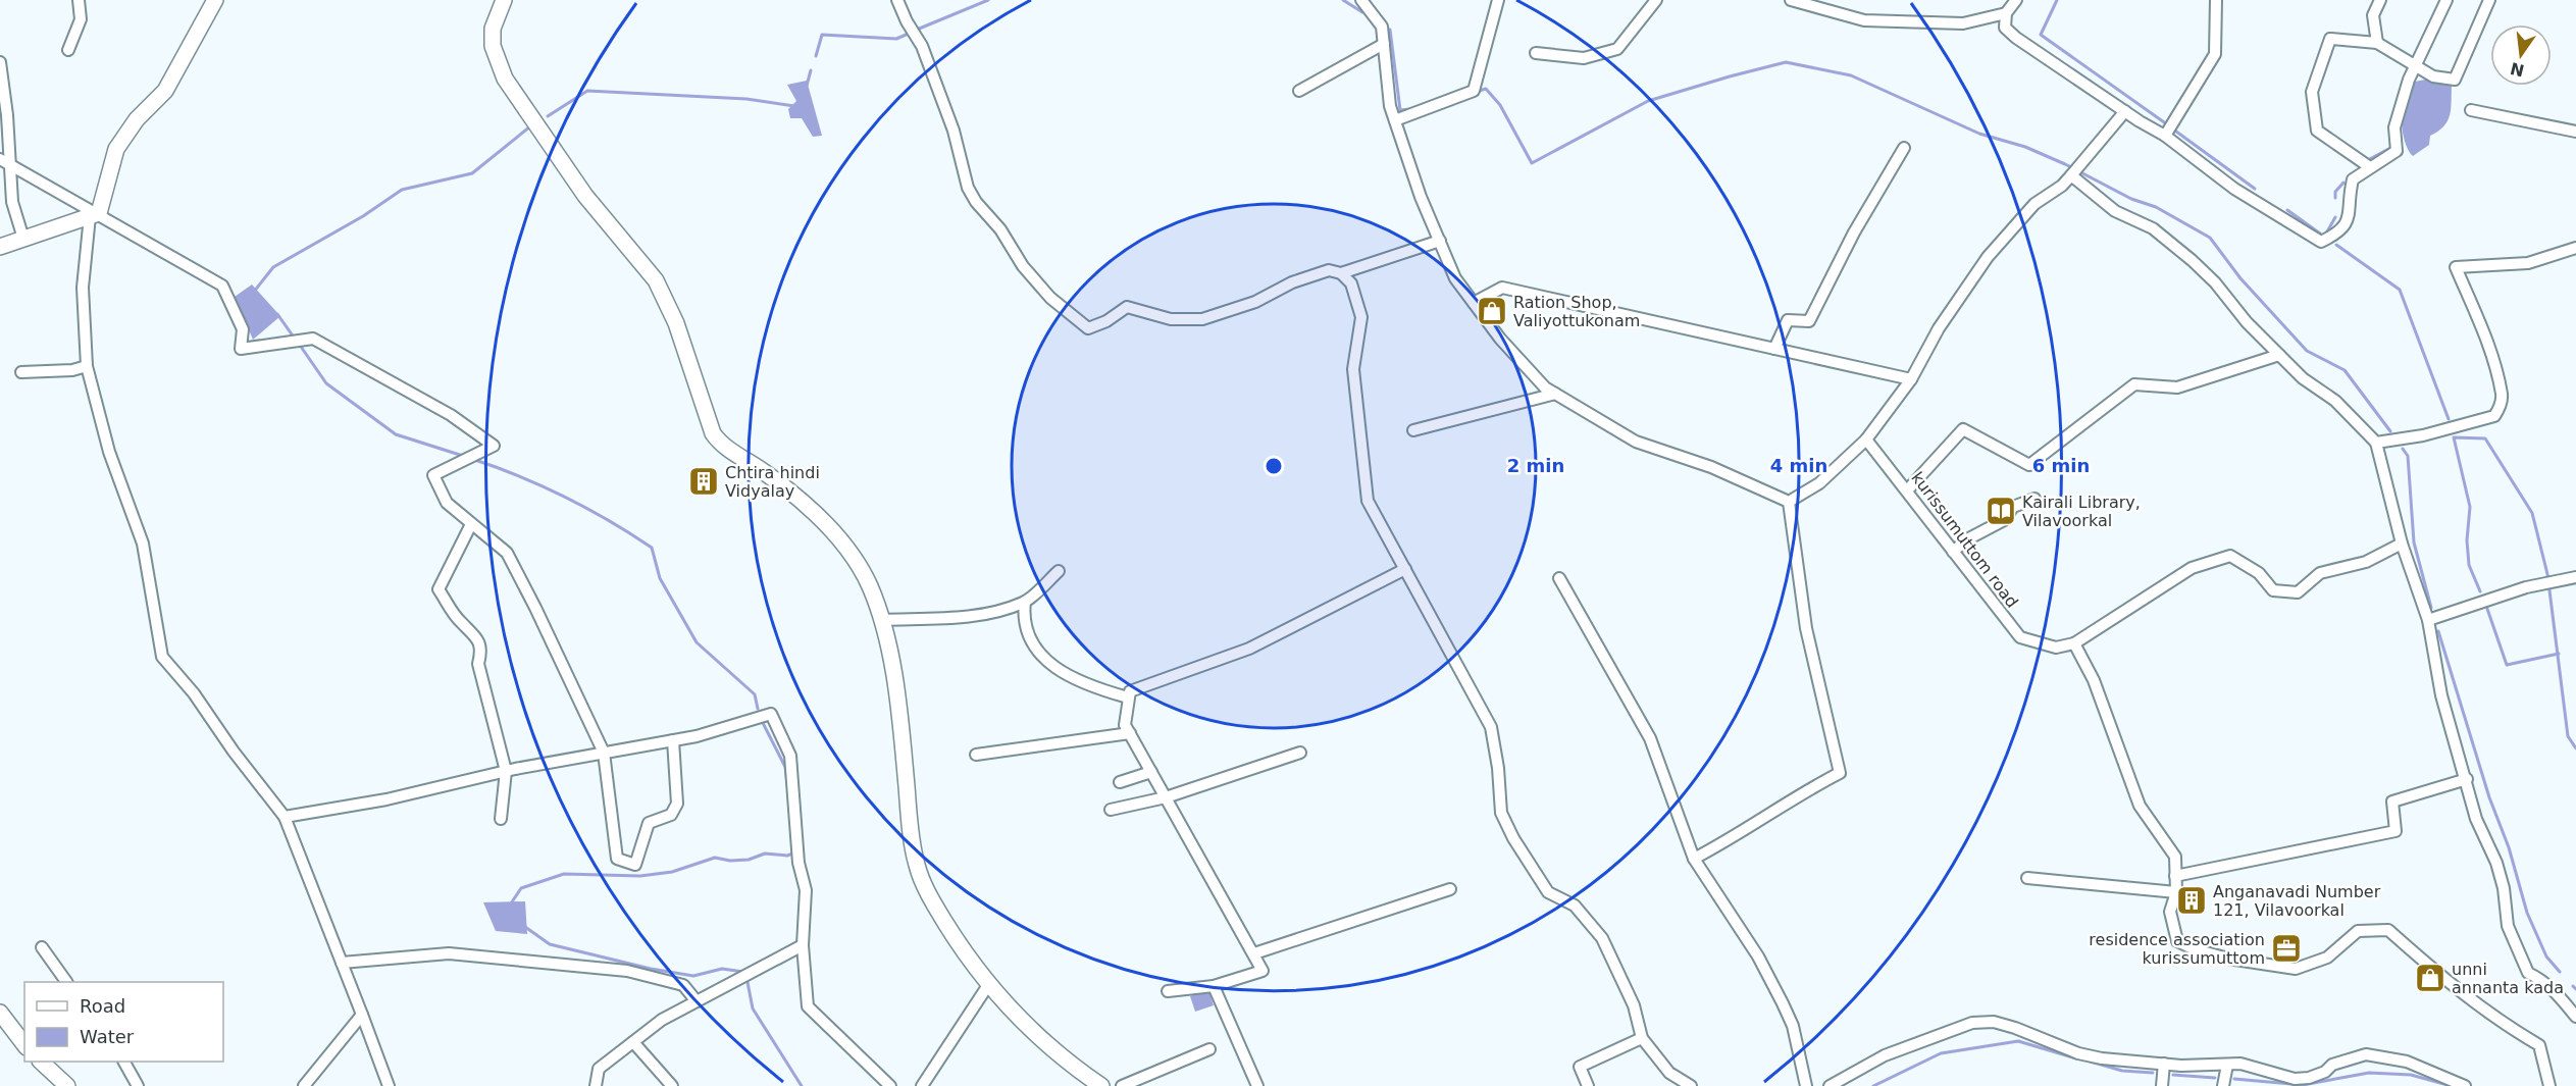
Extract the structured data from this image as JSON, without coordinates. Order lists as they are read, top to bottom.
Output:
{
  "streets": {
    "street": ["kurissumuttom road"]
  },
  "places": {
    "shop": ["Ration Shop, Valiyottukonam", "unni annanta kada"],
    "building": ["Chtira hindi Vidyalay", "Anganavadi Number 121, Vilavoorkal"],
    "library": ["Kairali Library, Vilavoorkal"],
    "office": ["residence association kurissumuttom"]
  },
  "legend": ["Road", "Water"],
  "north": "bottom",
  "rings": ["2 min", "4 min", "6 min"]
}
